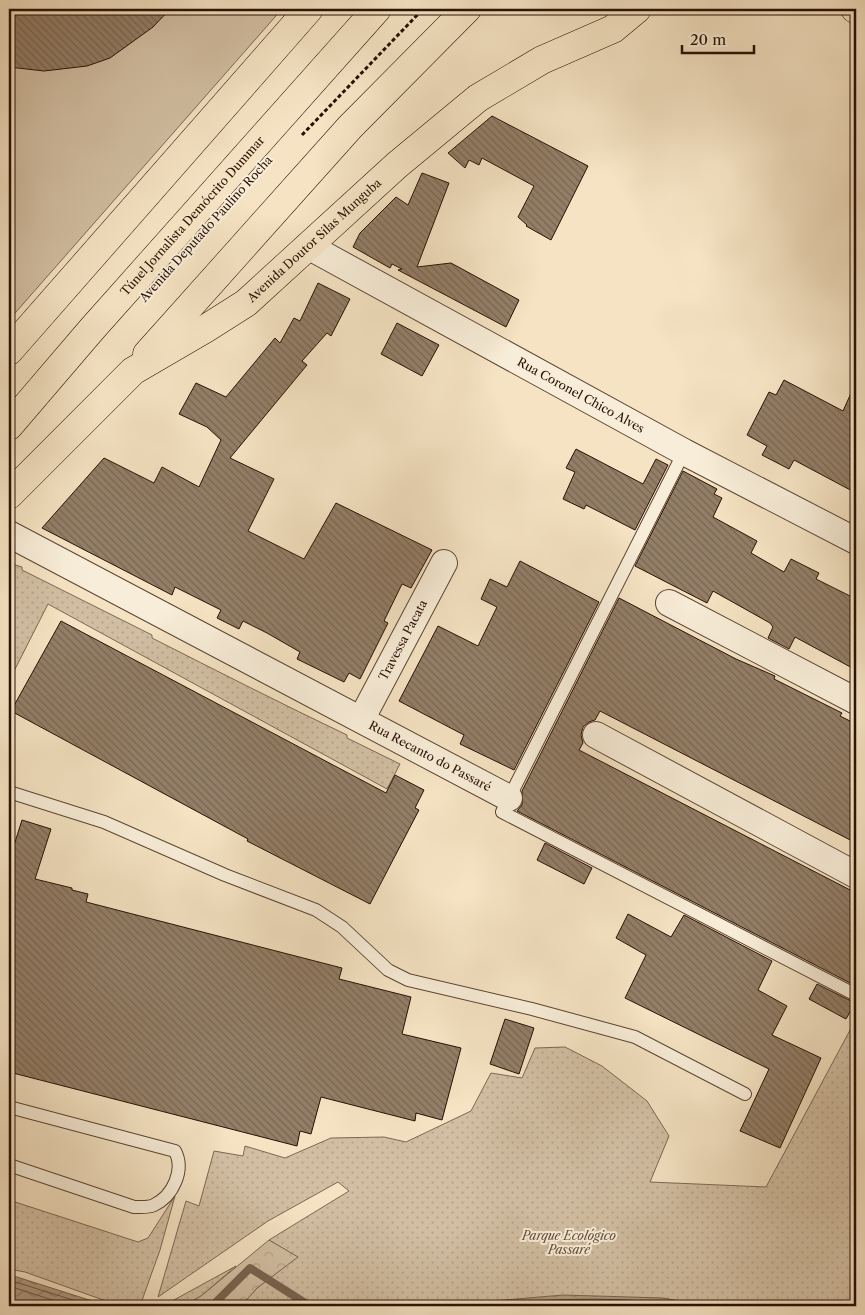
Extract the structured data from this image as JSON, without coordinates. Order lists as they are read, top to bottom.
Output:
{
  "streets": {
    "main road": ["Túnel Jornalista Demócrito Dummar", "Avenida Doutor Silas Munguba"],
    "street": ["Rua Coronel Chico Alves", "Travessa Pacata", "Rua Recanto do Passaré"]
  },
  "crossings": [
    ["Avenida Doutor Silas Munguba", "Rua Coronel Chico Alves"],
    ["Travessa Pacata", "Rua Recanto do Passaré"]
  ],
  "parks": ["Parque Ecológico Passaré"],
  "scale_bar": "20 m"
}
